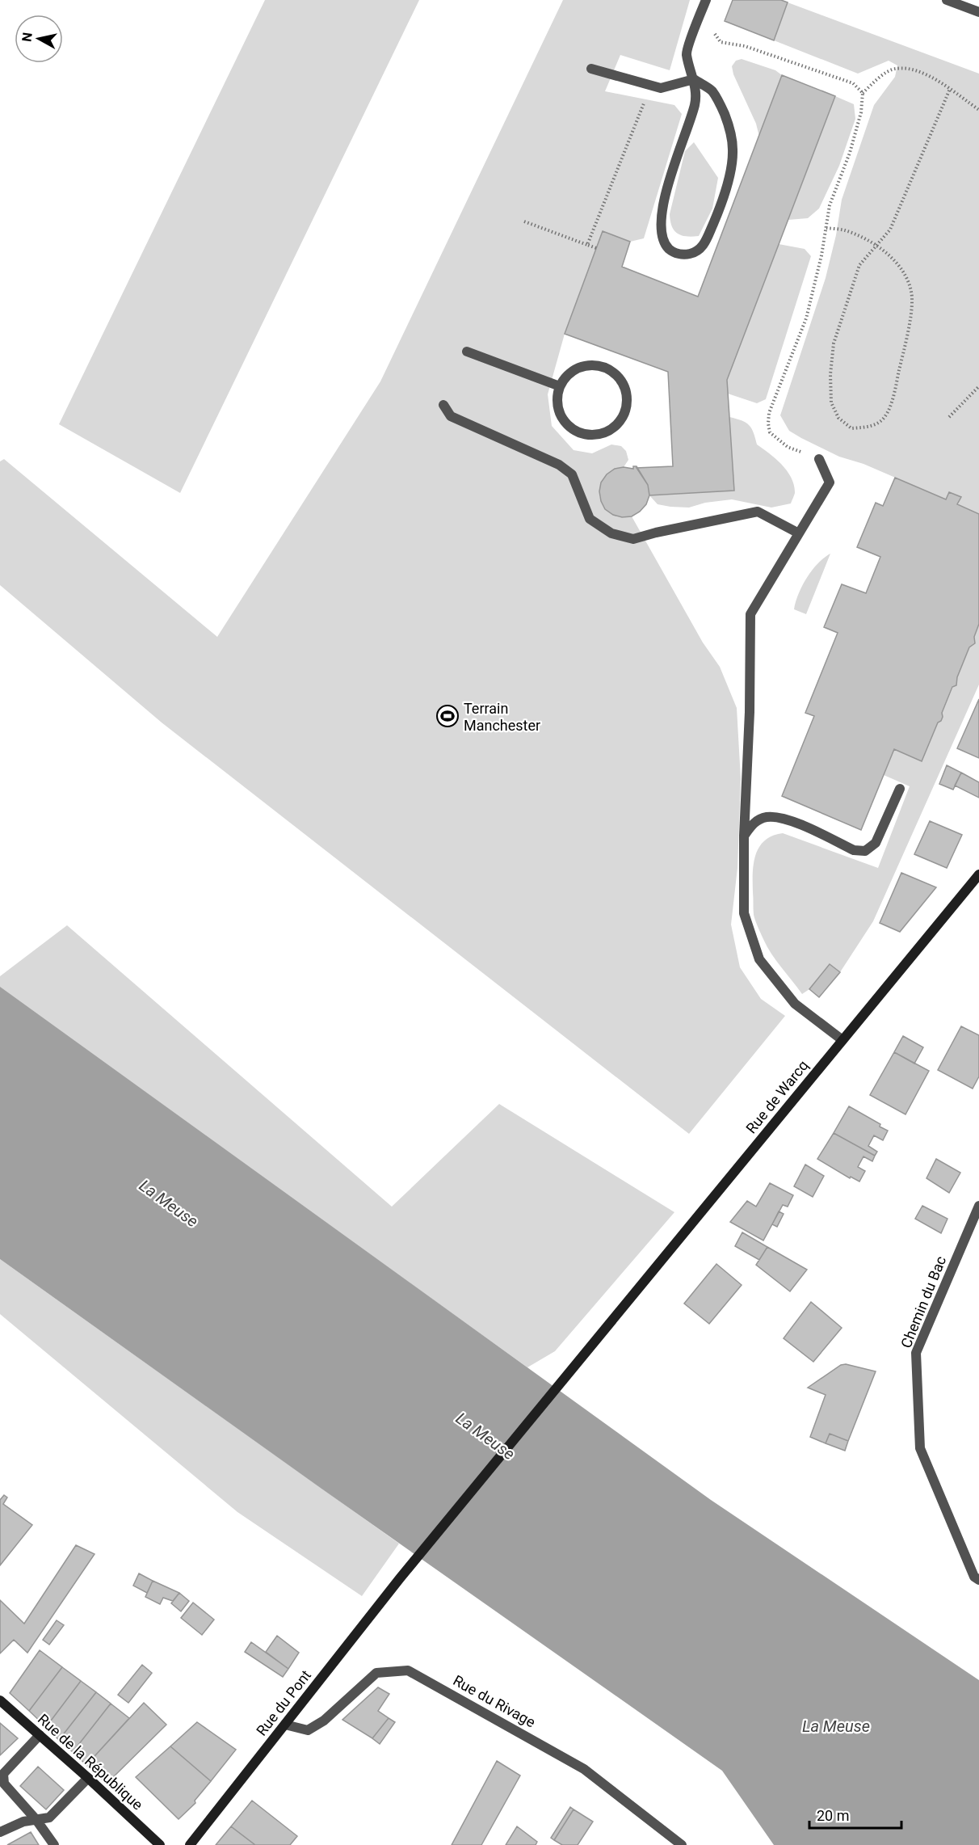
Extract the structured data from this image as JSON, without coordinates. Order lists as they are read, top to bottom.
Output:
{
  "streets": {
    "main road": ["Rue de Warcq", "Rue du Pont", "Rue de la République"],
    "street": ["Chemin du Bac", "Rue du Rivage"]
  },
  "crossings": [
    ["Rue de Warcq", "Rue du Pont"],
    ["Rue du Rivage", "Rue du Pont"]
  ],
  "water": ["La Meuse"],
  "places": {
    "sports": ["Terrain Manchester"]
  },
  "scale_bar": "20 m",
  "north": "left"
}
